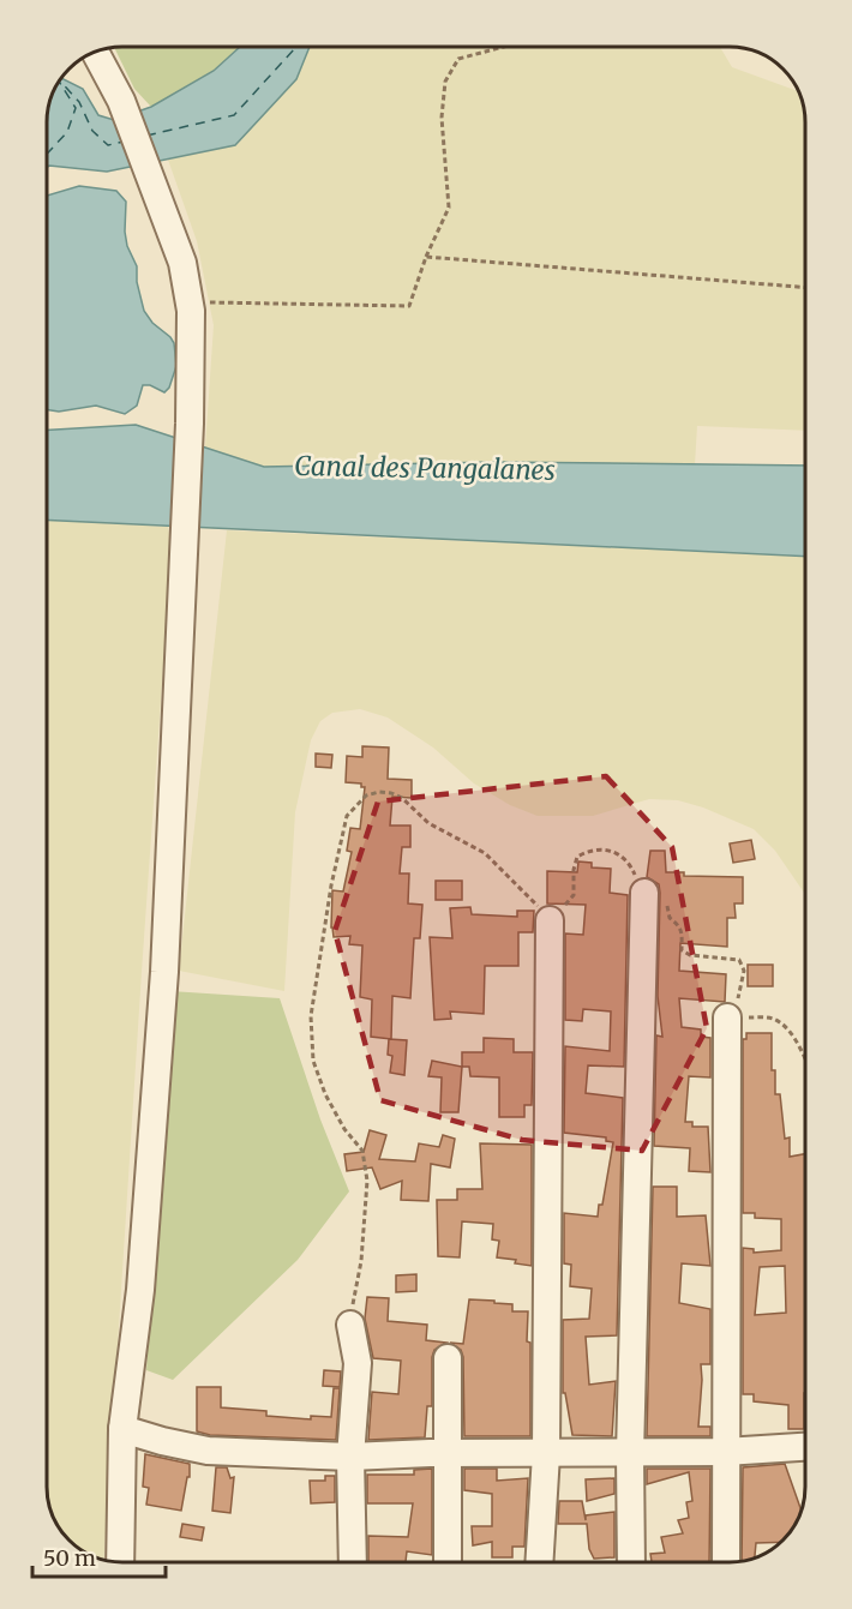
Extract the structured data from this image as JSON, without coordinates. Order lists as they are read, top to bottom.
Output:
{
  "water": ["Canal des Pangalanes"],
  "scale_bar": "50 m"
}
